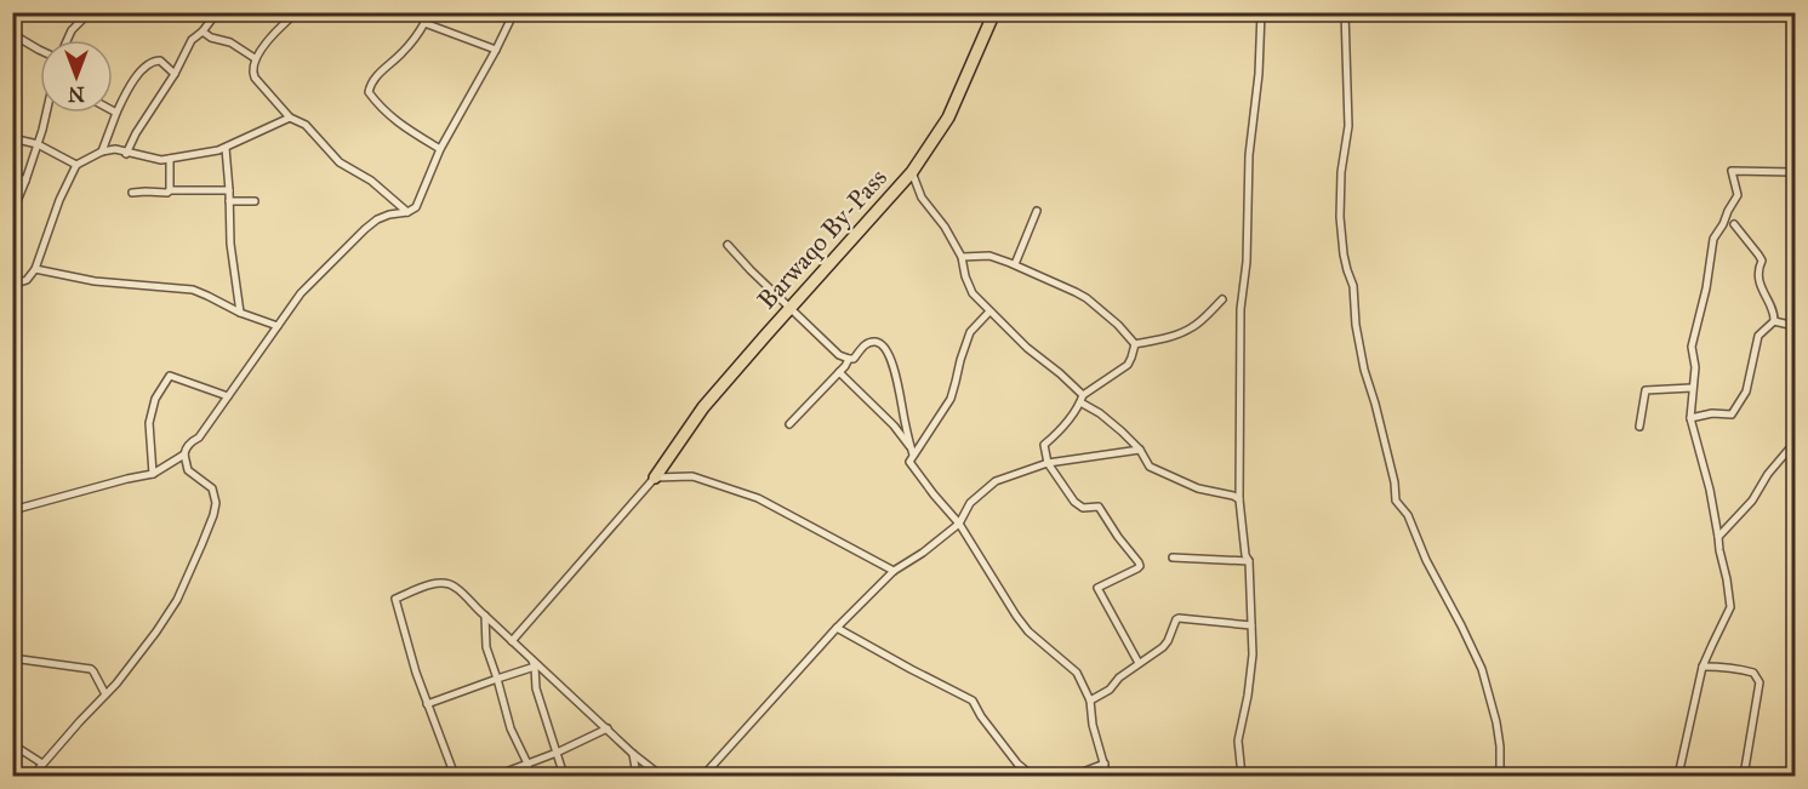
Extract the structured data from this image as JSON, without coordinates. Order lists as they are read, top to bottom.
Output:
{
  "streets": {
    "highway": ["Barwaqo By-Pass"]
  },
  "north": "bottom"
}
